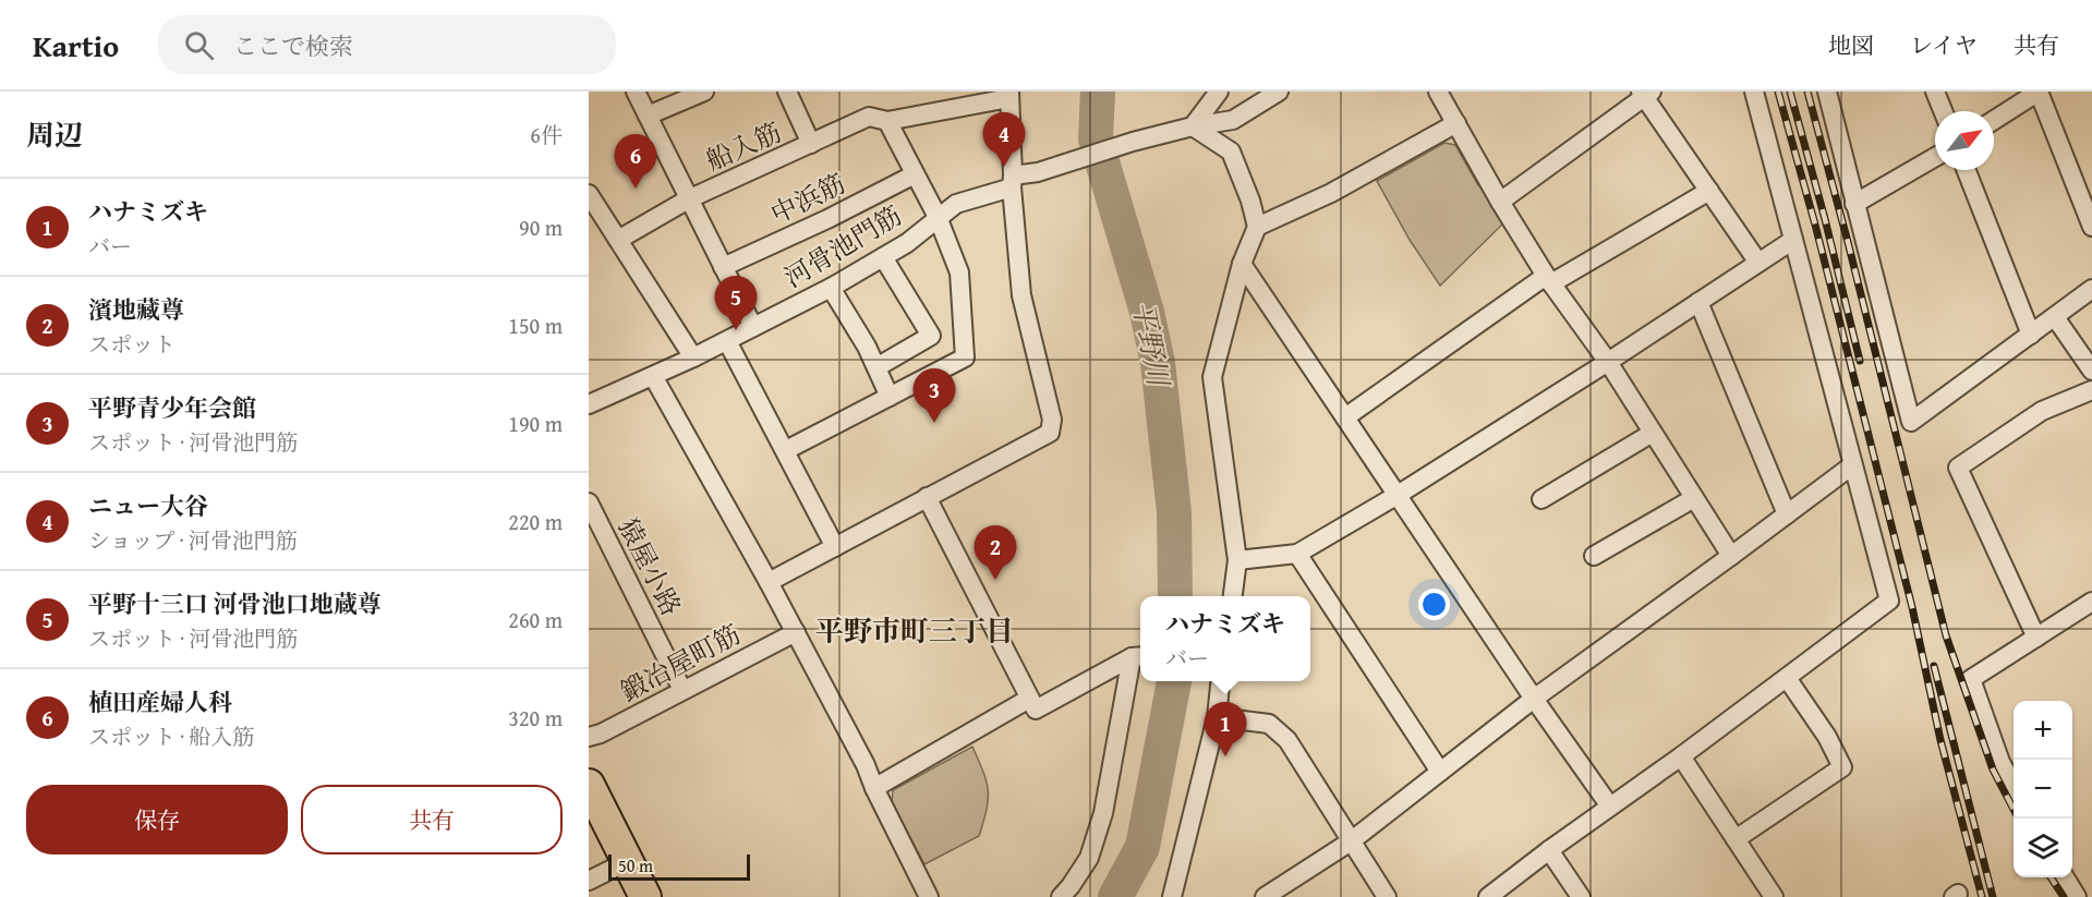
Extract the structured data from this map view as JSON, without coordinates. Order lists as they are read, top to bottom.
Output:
{
  "streets": {
    "street": [
      "船入筋",
      "中浜筋",
      "河骨池門筋",
      "猿屋小路",
      "鍛冶屋町筋"
    ]
  },
  "crossings": [
    ["猿屋小路", "鍛冶屋町筋"]
  ],
  "districts": ["平野市町三丁目"],
  "water": ["平野川"],
  "scale_bar": "50 m",
  "north": "top right",
  "page": {
    "header": "Kartio",
    "search": "ここで検索",
    "nav": ["地図", "レイヤ", "共有"],
    "heading": ["周辺", "6件"],
    "pins": [
      "4",
      "6",
      "5",
      "3",
      "2",
      "1"
    ],
    "list": [
      {
        "mark": "1",
        "name": "ハナミズキ",
        "note": "バー",
        "value": "90 m"
      },
      {
        "mark": "2",
        "name": "濱地藏尊",
        "note": "スポット",
        "value": "150 m"
      },
      {
        "mark": "3",
        "name": "平野青少年会館",
        "note": "スポット · 河骨池門筋",
        "value": "190 m"
      },
      {
        "mark": "4",
        "name": "ニュー大谷",
        "note": "ショップ · 河骨池門筋",
        "value": "220 m"
      },
      {
        "mark": "5",
        "name": "平野十三口 河骨池口地蔵尊",
        "note": "スポット · 河骨池門筋",
        "value": "260 m"
      },
      {
        "mark": "6",
        "name": "植田産婦人科",
        "note": "スポット · 船入筋",
        "value": "320 m"
      }
    ],
    "popup": ["ハナミズキ", "バー"],
    "map_buttons": ["+", "−"],
    "buttons": ["保存", "共有"],
    "scale": "50 m"
  }
}
